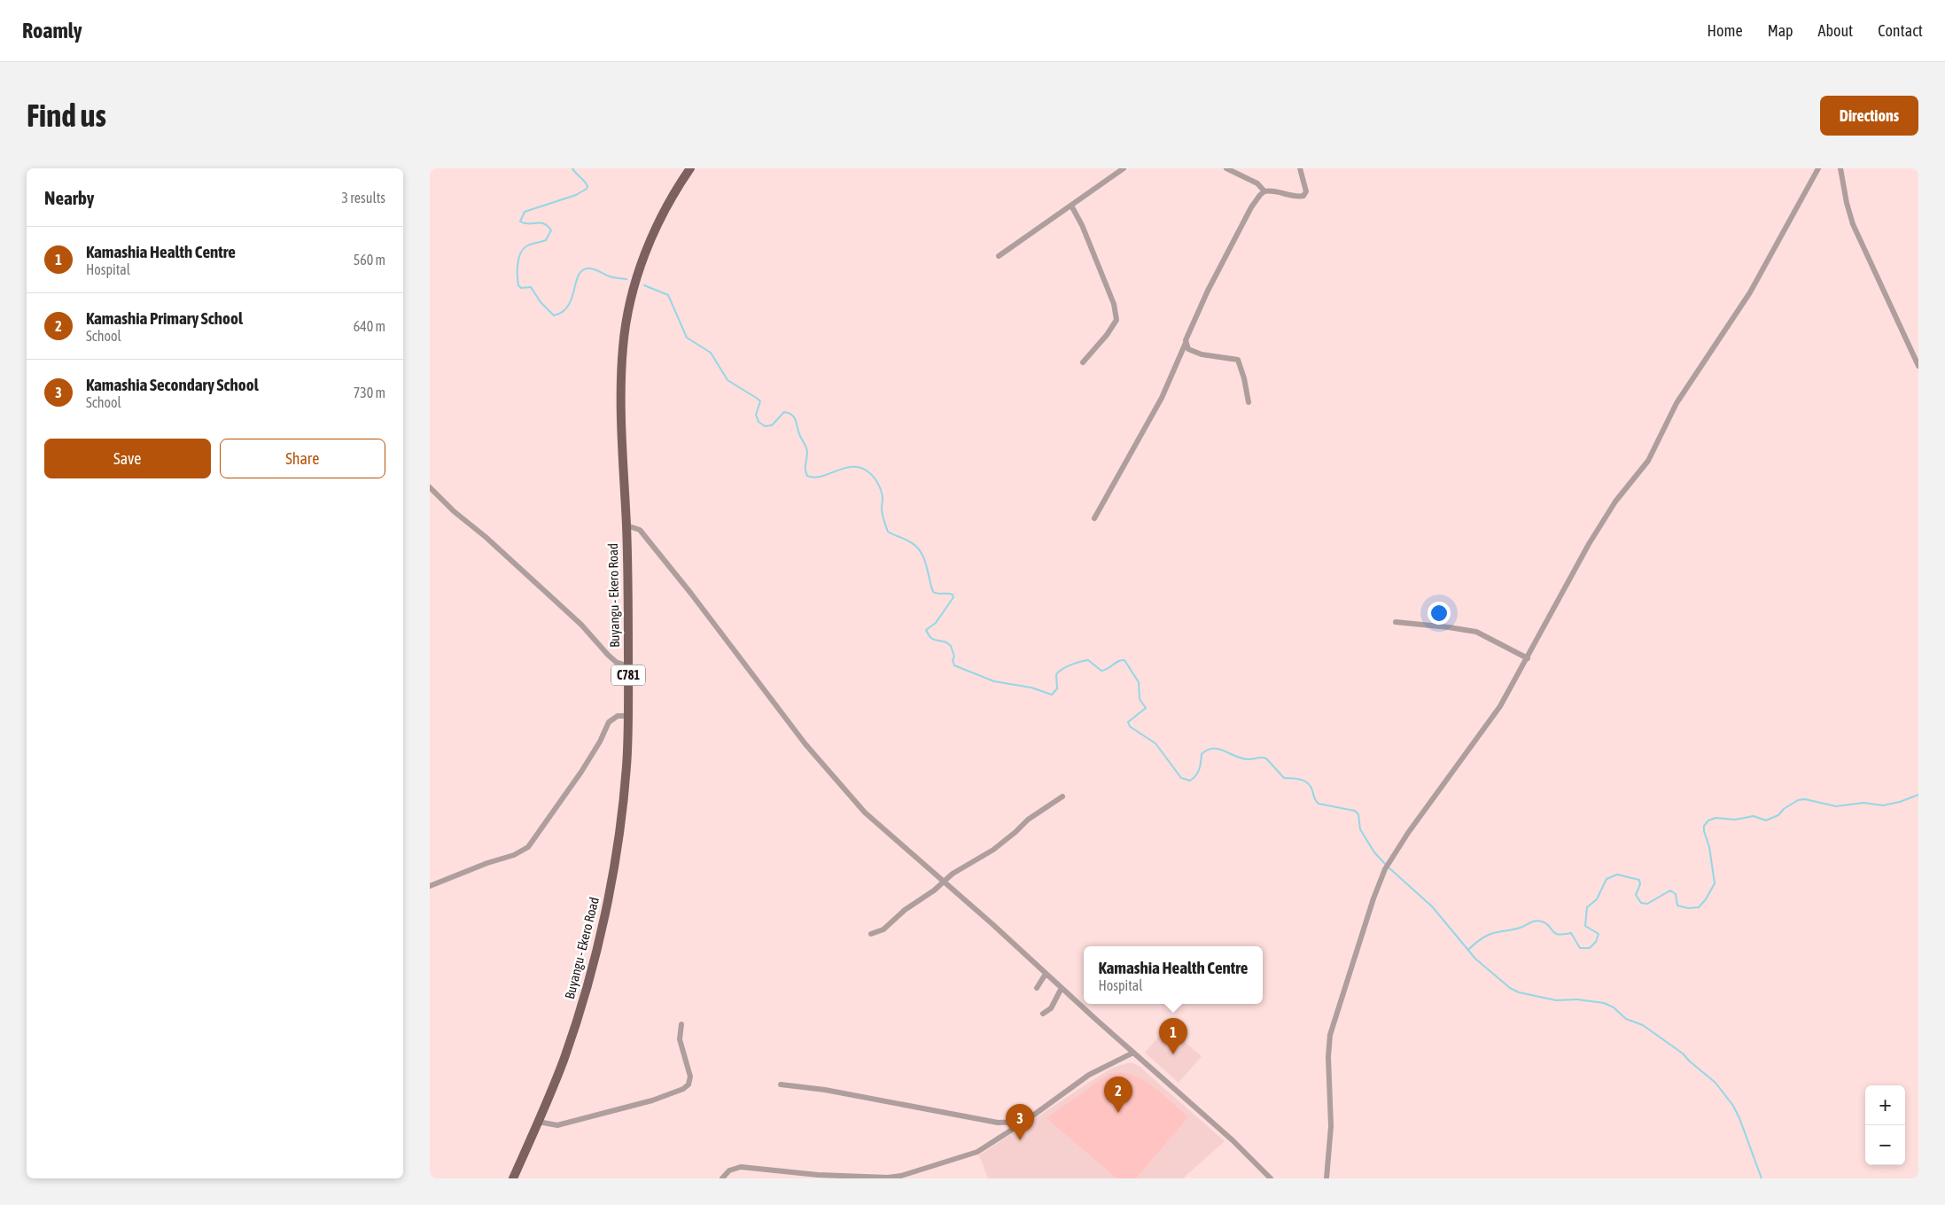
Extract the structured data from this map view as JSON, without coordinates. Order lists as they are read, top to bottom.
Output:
{
  "streets": {
    "main road": ["Buyangu - Ekero Road", "C781"]
  },
  "page": {
    "header": "Roamly",
    "nav": [
      "Home",
      "Map",
      "About",
      "Contact"
    ],
    "buttons": [
      "Directions",
      ["Save", "Share"]
    ],
    "title": "Find us",
    "heading": ["Nearby", "3 results"],
    "list": [
      {
        "mark": "1",
        "name": "Kamashia Health Centre",
        "note": "Hospital",
        "value": "560 m"
      },
      {
        "mark": "2",
        "name": "Kamashia Primary School",
        "note": "School",
        "value": "640 m"
      },
      {
        "mark": "3",
        "name": "Kamashia Secondary School",
        "note": "School",
        "value": "730 m"
      }
    ],
    "popup": ["Kamashia Health Centre", "Hospital"],
    "pins": ["1", "2", "3"],
    "map_buttons": ["+", "−"]
  }
}
